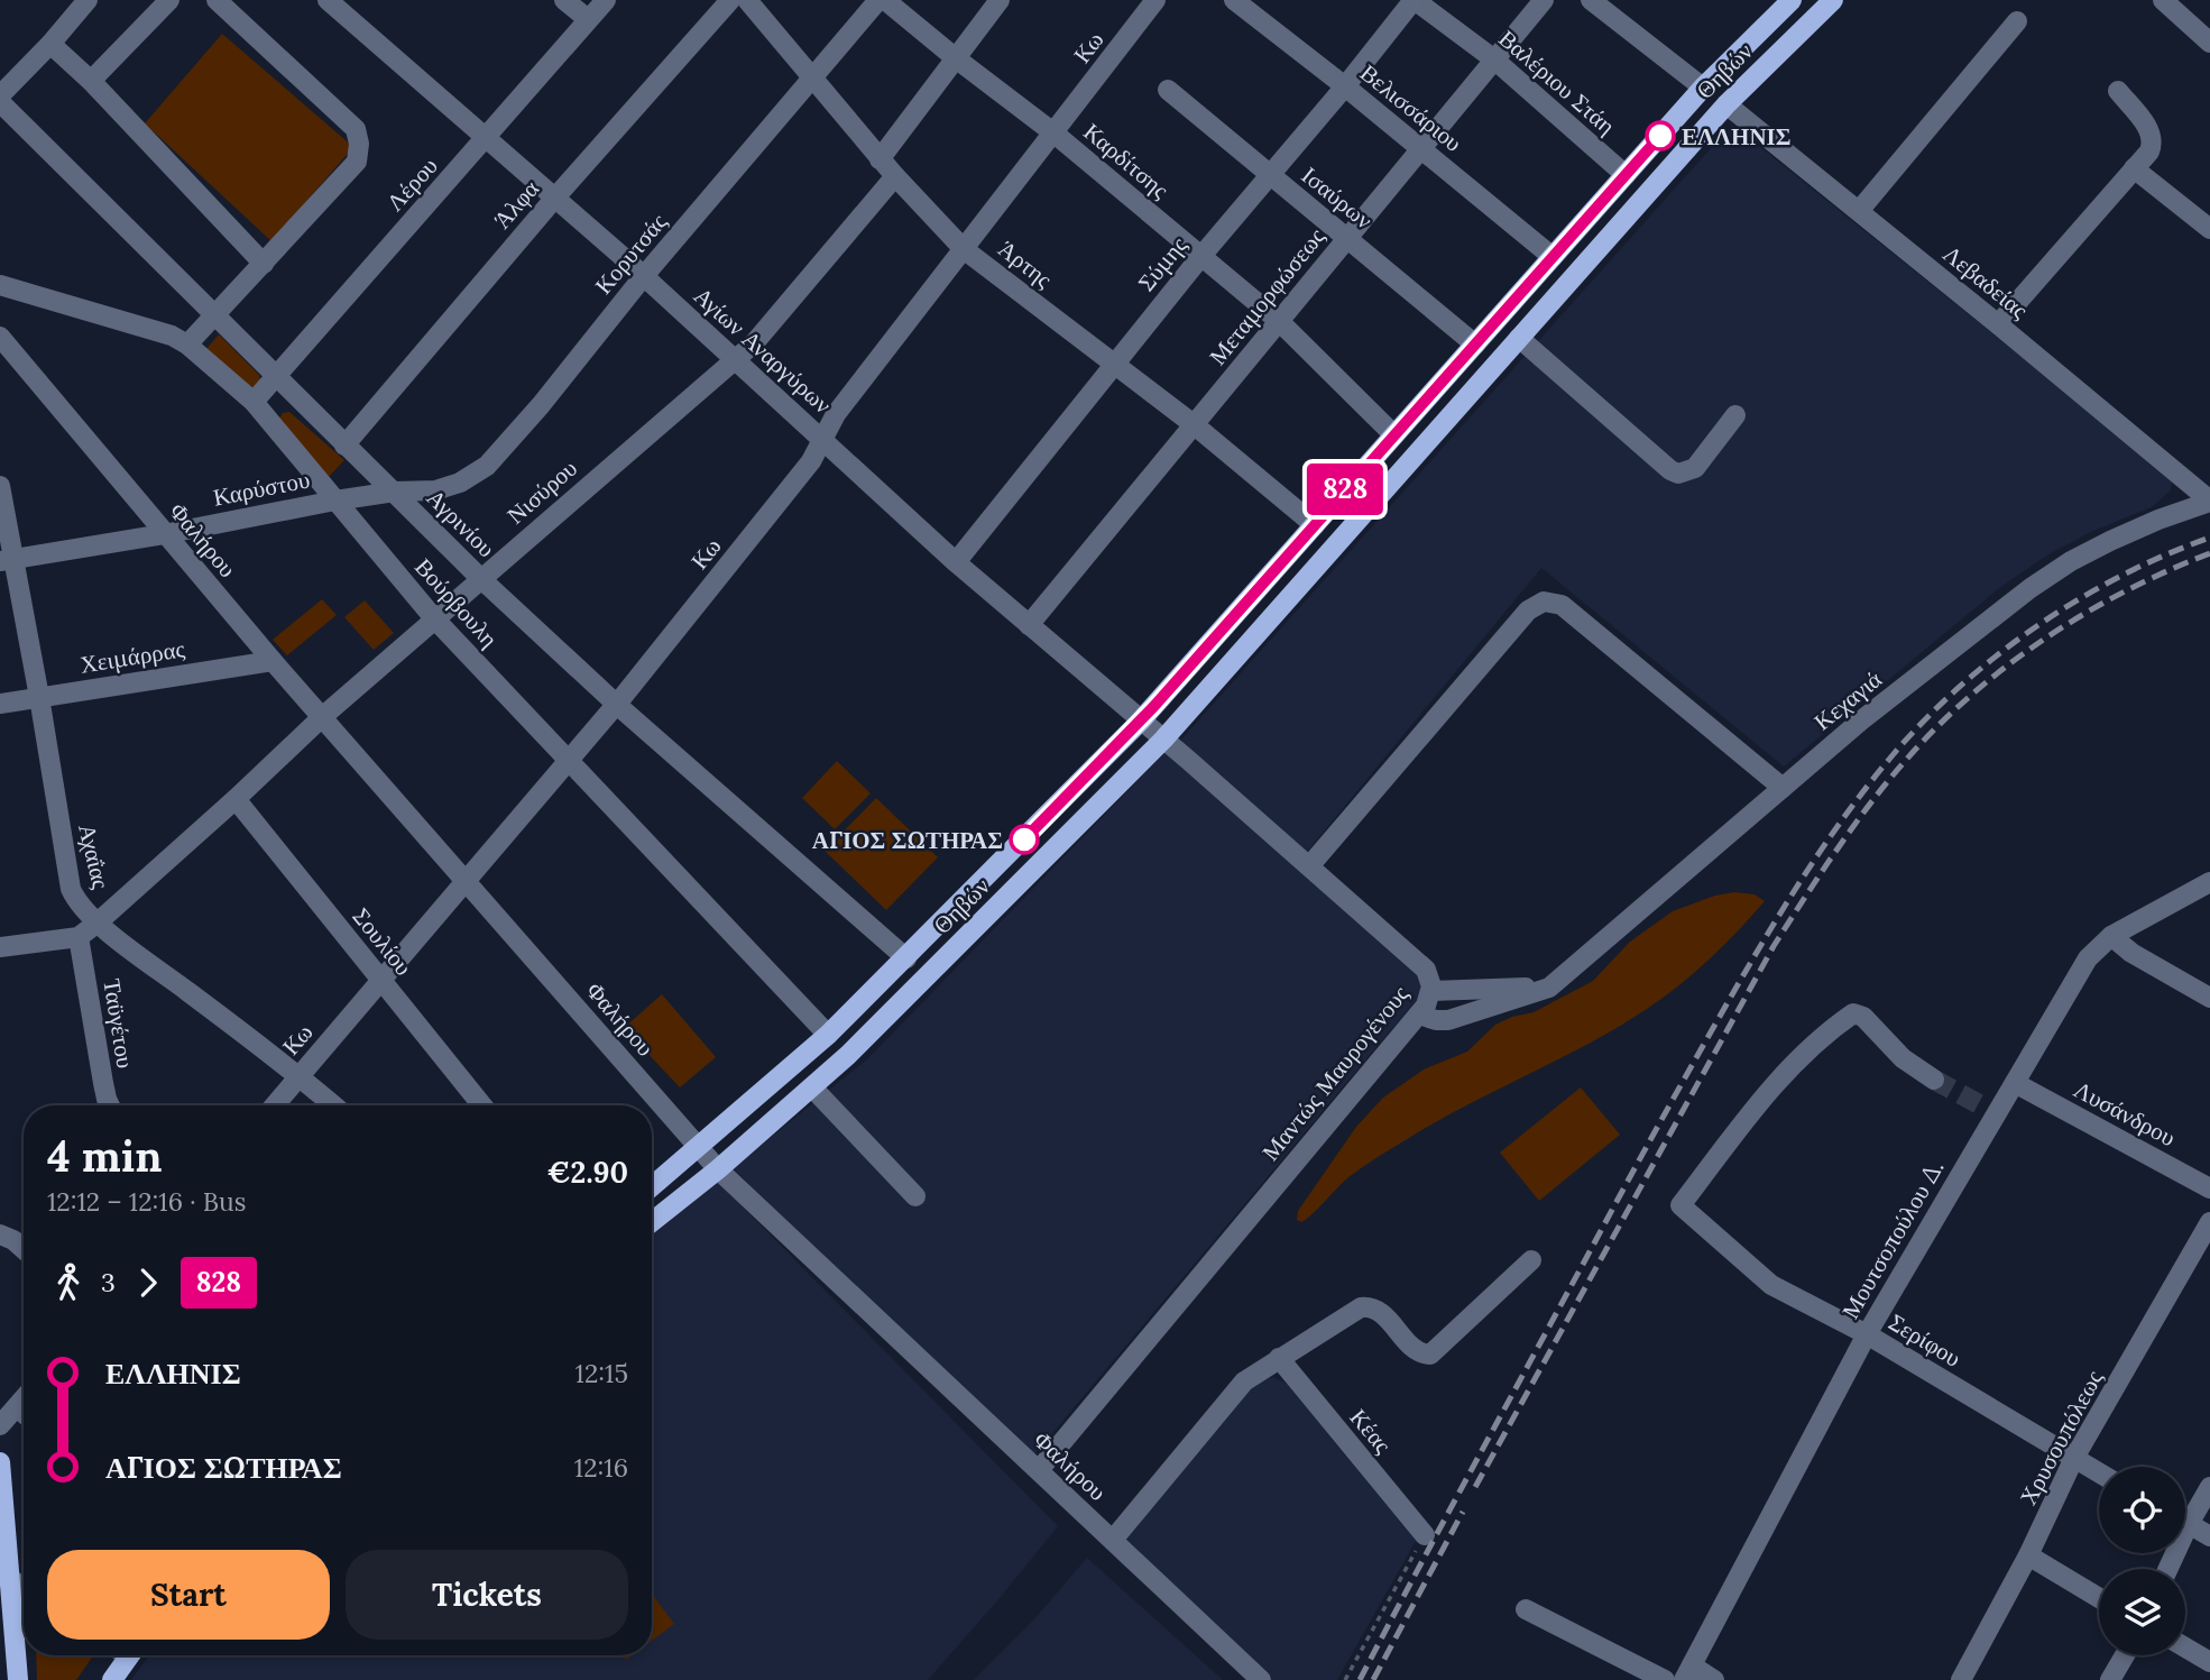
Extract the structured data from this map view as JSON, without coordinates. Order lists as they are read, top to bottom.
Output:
{
  "streets": {
    "main road": ["Θηβών"],
    "street": [
      "Κω",
      "Βαλέριου Στάη",
      "Βελισσάριου",
      "Καρδίτσης",
      "Λέρου",
      "Ισαύρων",
      "Άλφα",
      "Κορυτσάς",
      "Άρτης",
      "Σύμης",
      "Λεβαδείας",
      "Μεταμορφώσεως",
      "Αγίων Αναργύρων",
      "Καρύστου",
      "Νισύρου",
      "Αγρινίου",
      "Φαλήρου",
      "Βούρβουλη",
      "Χειμάρρας",
      "Κεχαγιά",
      "Αχαΐας",
      "Σουλίου",
      "Ταϋγέτου",
      "Μαντώς Μαυρογένους",
      "Λυσάνδρου",
      "Μουτσοπούλου Δ.",
      "Σερίφου",
      "Κέας",
      "Χρυσουπόλεως"
    ]
  },
  "crossings": [
    ["Κω", "Καρδίτσης"],
    ["Κω", "Άρτης"],
    ["Κω", "Αγίων Αναργύρων"],
    ["Κω", "Αγρινίου"],
    ["Κω", "Φαλήρου"],
    ["Κω", "Βούρβουλη"],
    ["Κω", "Αχαΐας"],
    ["Κω", "Σουλίου"],
    ["Θηβών", "Βαλέριου Στάη"],
    ["Θηβών", "Βελισσάριου"],
    ["Θηβών", "Καρδίτσης"],
    ["Θηβών", "Ισαύρων"],
    ["Θηβών", "Άρτης"],
    ["Θηβών", "Λεβαδείας"],
    ["Θηβών", "Αγίων Αναργύρων"],
    ["Θηβών", "Αγρινίου"],
    ["Θηβών", "Φαλήρου"],
    ["Θηβών", "Βούρβουλη"],
    ["Θηβών", "Μαντώς Μαυρογένους"],
    ["Βαλέριου Στάη", "Σύμης"],
    ["Βαλέριου Στάη", "Μεταμορφώσεως"],
    ["Βελισσάριου", "Σύμης"],
    ["Βελισσάριου", "Μεταμορφώσεως"],
    ["Καρδίτσης", "Σύμης"],
    ["Καρδίτσης", "Μεταμορφώσεως"],
    ["Λέρου", "Αγίων Αναργύρων"],
    ["Λέρου", "Αγρινίου"],
    ["Λέρου", "Βούρβουλη"],
    ["Ισαύρων", "Σύμης"],
    ["Ισαύρων", "Μεταμορφώσεως"],
    ["Άλφα", "Αγίων Αναργύρων"],
    ["Άλφα", "Αγρινίου"],
    ["Κορυτσάς", "Άρτης"],
    ["Κορυτσάς", "Αγίων Αναργύρων"],
    ["Κορυτσάς", "Καρύστου"],
    ["Κορυτσάς", "Αγρινίου"],
    ["Άρτης", "Σύμης"],
    ["Άρτης", "Μεταμορφώσεως"],
    ["Άρτης", "Νισύρου"],
    ["Σύμης", "Αγίων Αναργύρων"],
    ["Λεβαδείας", "Κεχαγιά"],
    ["Μεταμορφώσεως", "Αγίων Αναργύρων"],
    ["Αγίων Αναργύρων", "Νισύρου"],
    ["Αγίων Αναργύρων", "Μαντώς Μαυρογένους"],
    ["Καρύστου", "Αγρινίου"],
    ["Καρύστου", "Φαλήρου"],
    ["Καρύστου", "Βούρβουλη"],
    ["Καρύστου", "Αχαΐας"],
    ["Νισύρου", "Αγρινίου"],
    ["Νισύρου", "Φαλήρου"],
    ["Νισύρου", "Βούρβουλη"],
    ["Νισύρου", "Αχαΐας"],
    ["Νισύρου", "Σουλίου"],
    ["Νισύρου", "Ταϋγέτου"],
    ["Φαλήρου", "Χειμάρρας"],
    ["Φαλήρου", "Μαντώς Μαυρογένους"],
    ["Χειμάρρας", "Αχαΐας"],
    ["Κεχαγιά", "Μαντώς Μαυρογένους"],
    ["Λυσάνδρου", "Μουτσοπούλου Δ."],
    ["Μουτσοπούλου Δ.", "Σερίφου"],
    ["Σερίφου", "Χρυσουπόλεως"]
  ],
  "places": ["ΕΛΛΗΝΙΣ", "ΑΓΙΟΣ ΣΩΤΗΡΑΣ"],
  "lines": ["bus line 828"],
  "page": {
    "on_map": "828",
    "heading": ["4 min", "12:12 – 12:16 · Bus", "€2.90"],
    "legs": ["3", "828"],
    "list": [
      {
        "name": "ΕΛΛΗΝΙΣ",
        "value": "12:15"
      },
      {
        "name": "ΑΓΙΟΣ ΣΩΤΗΡΑΣ",
        "value": "12:16"
      }
    ],
    "buttons": ["Start", "Tickets"]
  }
}
